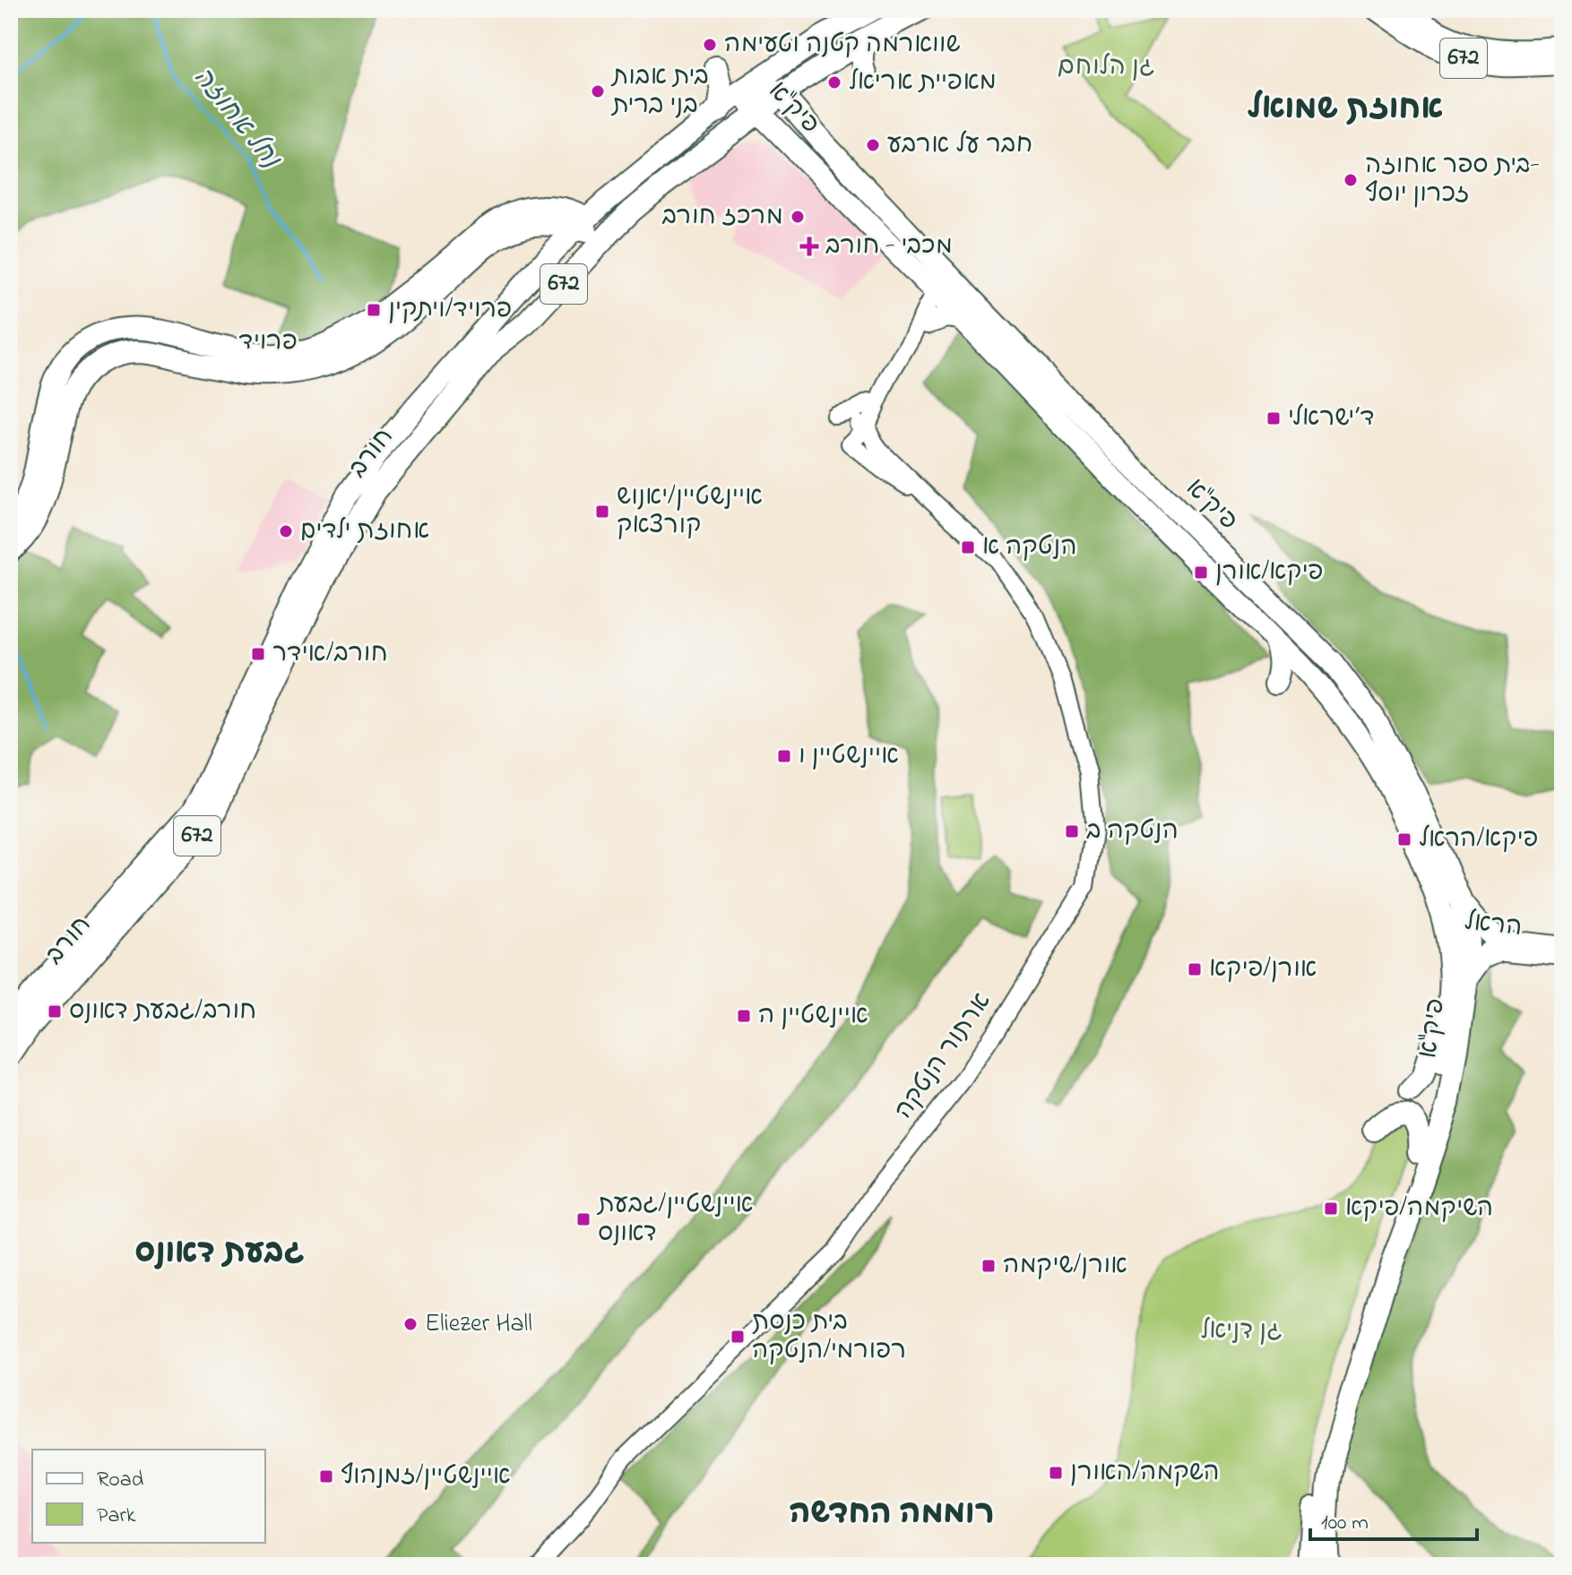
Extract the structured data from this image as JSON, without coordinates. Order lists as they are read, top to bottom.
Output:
{
  "streets": {
    "main road": [
      "672",
      "פיק\"א",
      "פרויד",
      "חורב"
    ],
    "street": ["הראל", "ארתור הנטקה"]
  },
  "crossings": [
    ["פיק\"א", "חורב"],
    ["פיק\"א", "הראל"],
    ["פרויד", "חורב"]
  ],
  "districts": ["אחוזת שמואל", "גבעת דאונס", "רוממה החדשה"],
  "water": ["נחל אחוזה"],
  "parks": ["גן הלוחם", "גן דניאל"],
  "places": {
    "other": [
      "שווארמה קטנה וטעימה",
      "מאפיית אריאל",
      "בית אבות בני ברית",
      "חבר על ארבע",
      "בית ספר אחוזה- זכרון יוסף",
      "מרכז חורב",
      "אחוזת ילדים",
      "Eliezer Hall"
    ],
    "health": ["מכבי - חורב"],
    "transit": [
      "פרויד/ויתקין",
      "ד׳ישראלי",
      "איינשטיין/יאנוש קורצאק",
      "הנטקה א",
      "פיקא/אורן",
      "חורב/אידר",
      "איינשטיין ו",
      "הנטקה ב",
      "פיקא/הראל",
      "אורן/פיקא",
      "חורב/גבעת דאונס",
      "איינשטיין ה",
      "השיקמה/פיקא",
      "איינשטיין/גבעת דאונס",
      "אורן/שיקמה",
      "בית כנסת רפורמי/הנטקה",
      "השקמה/האורן",
      "איינשטיין/זמנהוף"
    ]
  },
  "legend": ["Road", "Park"],
  "scale_bar": "100 m"
}
